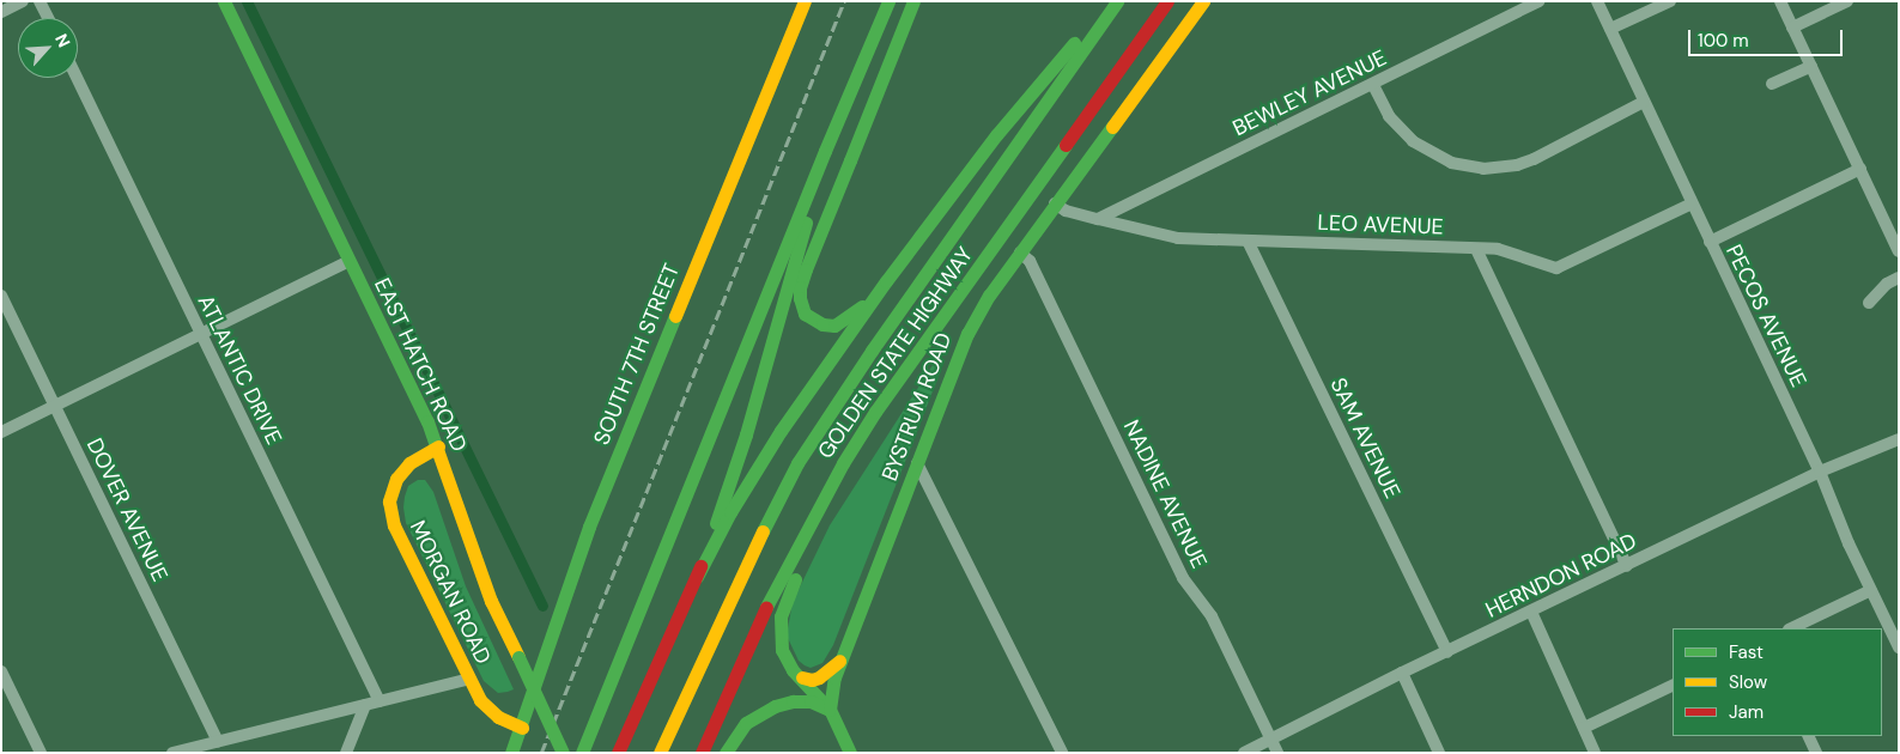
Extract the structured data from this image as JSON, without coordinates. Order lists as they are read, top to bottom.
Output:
{
  "streets": {
    "main road": [
      "GOLDEN STATE HIGHWAY",
      "SOUTH 7TH STREET",
      "EAST HATCH ROAD",
      "BYSTRUM ROAD",
      "MORGAN ROAD"
    ],
    "street": [
      "BEWLEY AVENUE",
      "LEO AVENUE",
      "PECOS AVENUE",
      "ATLANTIC DRIVE",
      "SAM AVENUE",
      "NADINE AVENUE",
      "DOVER AVENUE",
      "HERNDON ROAD"
    ]
  },
  "crossings": [
    ["BEWLEY AVENUE", "LEO AVENUE"],
    ["LEO AVENUE", "PECOS AVENUE"],
    ["LEO AVENUE", "BYSTRUM ROAD"],
    ["LEO AVENUE", "SAM AVENUE"],
    ["PECOS AVENUE", "HERNDON ROAD"],
    ["SOUTH 7TH STREET", "MORGAN ROAD"],
    ["EAST HATCH ROAD", "MORGAN ROAD"],
    ["BYSTRUM ROAD", "NADINE AVENUE"],
    ["SAM AVENUE", "HERNDON ROAD"],
    ["NADINE AVENUE", "HERNDON ROAD"]
  ],
  "legend": ["Fast", "Slow", "Jam"],
  "scale_bar": "100 m",
  "north": "top right"
}
